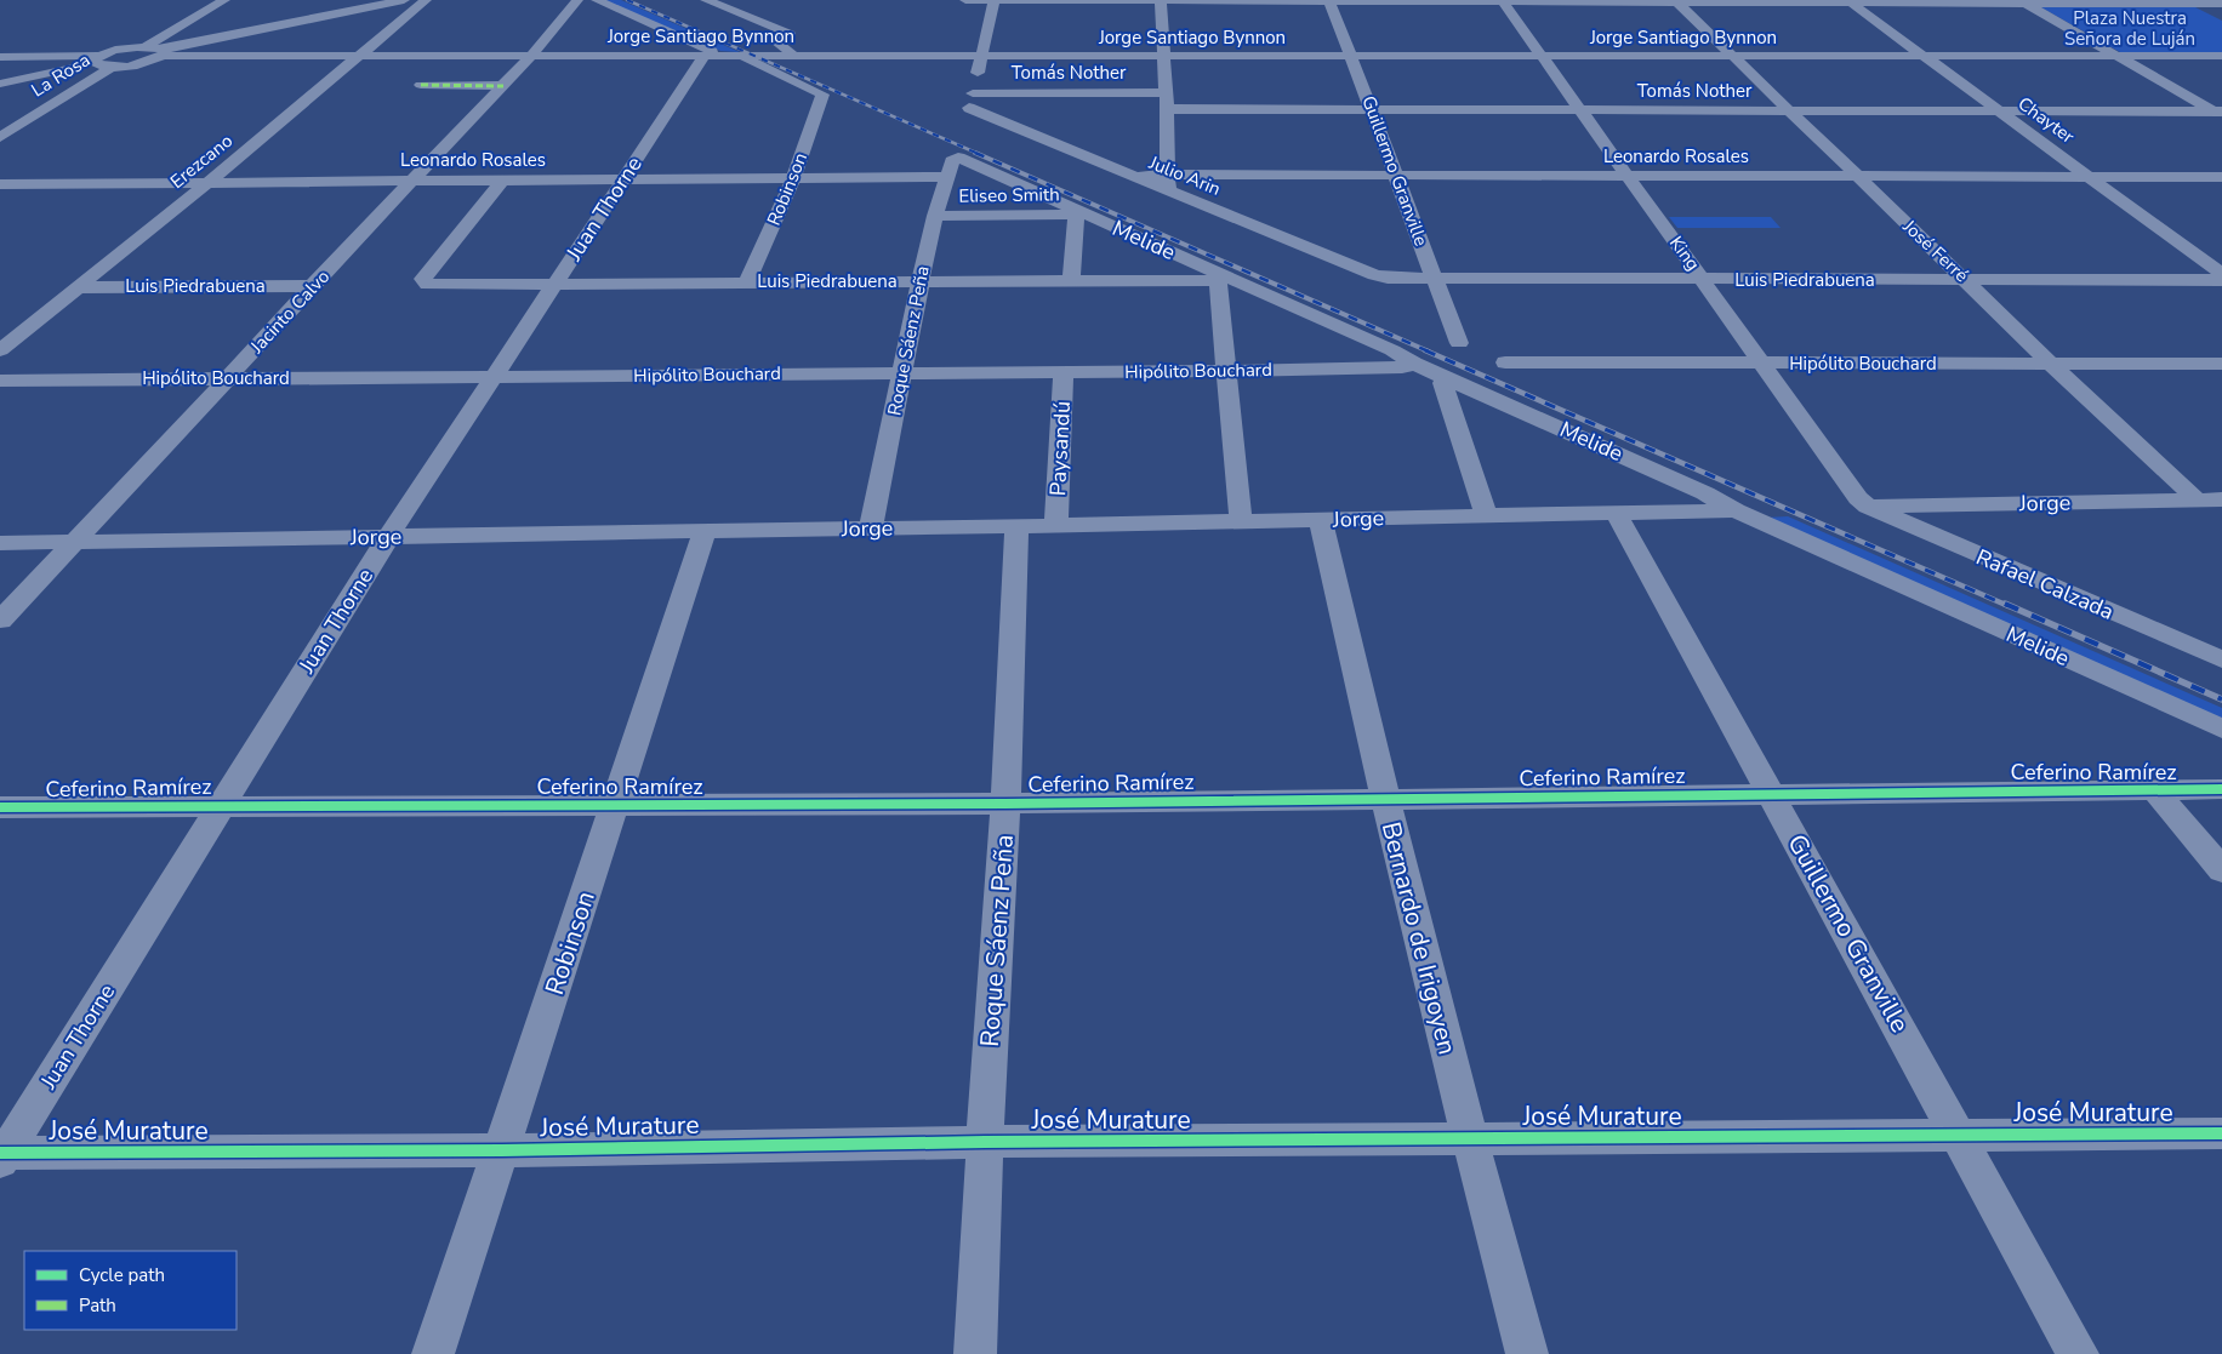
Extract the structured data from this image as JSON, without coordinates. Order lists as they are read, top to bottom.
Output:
{
  "streets": {
    "street": [
      "Jorge Santiago Bynnon",
      "Tomás Nother",
      "La Rosa",
      "Chayter",
      "Leonardo Rosales",
      "Erezcano",
      "Guillermo Granville",
      "Julio Arin",
      "Robinson",
      "Eliseo Smith",
      "Juan Thorne",
      "Melide",
      "José Ferré",
      "King",
      "Luis Piedrabuena",
      "Jacinto Calvo",
      "Roque Sáenz Peña",
      "Hipólito Bouchard",
      "Paysandú",
      "Jorge",
      "Rafael Calzada",
      "Ceferino Ramírez",
      "Bernardo de Irigoyen",
      "José Murature"
    ]
  },
  "crossings": [
    ["Jorge Santiago Bynnon", "Chayter"],
    ["Jorge Santiago Bynnon", "Erezcano"],
    ["Jorge Santiago Bynnon", "Guillermo Granville"],
    ["Jorge Santiago Bynnon", "Robinson"],
    ["Jorge Santiago Bynnon", "Juan Thorne"],
    ["Jorge Santiago Bynnon", "José Ferré"],
    ["Jorge Santiago Bynnon", "King"],
    ["Jorge Santiago Bynnon", "Jacinto Calvo"],
    ["Tomás Nother", "Chayter"],
    ["Tomás Nother", "Guillermo Granville"],
    ["Tomás Nother", "Julio Arin"],
    ["Tomás Nother", "José Ferré"],
    ["Tomás Nother", "King"],
    ["Chayter", "Leonardo Rosales"],
    ["Leonardo Rosales", "Erezcano"],
    ["Leonardo Rosales", "Guillermo Granville"],
    ["Leonardo Rosales", "Julio Arin"],
    ["Leonardo Rosales", "Robinson"],
    ["Leonardo Rosales", "Juan Thorne"],
    ["Leonardo Rosales", "José Ferré"],
    ["Leonardo Rosales", "King"],
    ["Leonardo Rosales", "Luis Piedrabuena"],
    ["Leonardo Rosales", "Jacinto Calvo"],
    ["Leonardo Rosales", "Roque Sáenz Peña"],
    ["Erezcano", "Luis Piedrabuena"],
    ["Guillermo Granville", "Luis Piedrabuena"],
    ["Guillermo Granville", "Jorge"],
    ["Guillermo Granville", "Ceferino Ramírez"],
    ["Guillermo Granville", "José Murature"],
    ["Julio Arin", "Luis Piedrabuena"],
    ["Robinson", "Luis Piedrabuena"],
    ["Robinson", "Jorge"],
    ["Robinson", "Ceferino Ramírez"],
    ["Robinson", "José Murature"],
    ["Eliseo Smith", "Melide"],
    ["Eliseo Smith", "Roque Sáenz Peña"],
    ["Juan Thorne", "Luis Piedrabuena"],
    ["Juan Thorne", "Hipólito Bouchard"],
    ["Juan Thorne", "Jorge"],
    ["Juan Thorne", "Ceferino Ramírez"],
    ["Juan Thorne", "José Murature"],
    ["Melide", "Luis Piedrabuena"],
    ["Melide", "Roque Sáenz Peña"],
    ["Melide", "Hipólito Bouchard"],
    ["Melide", "Jorge"],
    ["José Ferré", "Luis Piedrabuena"],
    ["José Ferré", "Hipólito Bouchard"],
    ["José Ferré", "Jorge"],
    ["King", "Luis Piedrabuena"],
    ["King", "Hipólito Bouchard"],
    ["King", "Jorge"],
    ["King", "Rafael Calzada"],
    ["Luis Piedrabuena", "Jacinto Calvo"],
    ["Luis Piedrabuena", "Roque Sáenz Peña"],
    ["Jacinto Calvo", "Hipólito Bouchard"],
    ["Jacinto Calvo", "Jorge"],
    ["Roque Sáenz Peña", "Hipólito Bouchard"],
    ["Roque Sáenz Peña", "Jorge"],
    ["Roque Sáenz Peña", "Ceferino Ramírez"],
    ["Roque Sáenz Peña", "José Murature"],
    ["Hipólito Bouchard", "Paysandú"],
    ["Paysandú", "Jorge"],
    ["Jorge", "Rafael Calzada"],
    ["Jorge", "Bernardo de Irigoyen"],
    ["Ceferino Ramírez", "Bernardo de Irigoyen"],
    ["Bernardo de Irigoyen", "José Murature"]
  ],
  "parks": ["Plaza Nuestra Señora de Luján"],
  "legend": ["Cycle path", "Path"]
}
